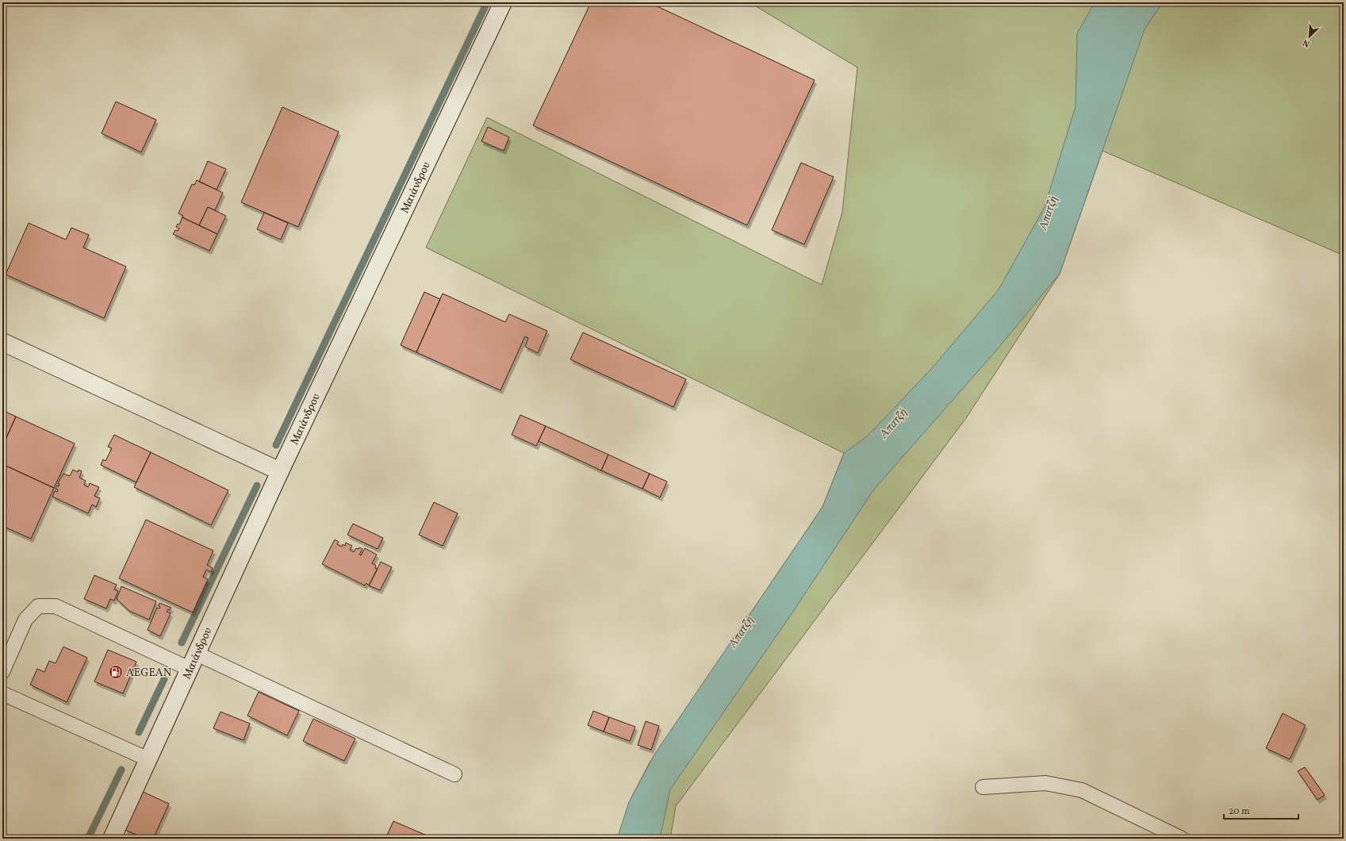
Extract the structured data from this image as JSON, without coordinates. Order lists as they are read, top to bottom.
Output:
{
  "streets": {
    "main road": ["Μαιάνδρου"]
  },
  "water": ["Απατζή"],
  "places": {
    "fuel station": ["AEGEAN"]
  },
  "scale_bar": "20 m",
  "north": "bottom left"
}
